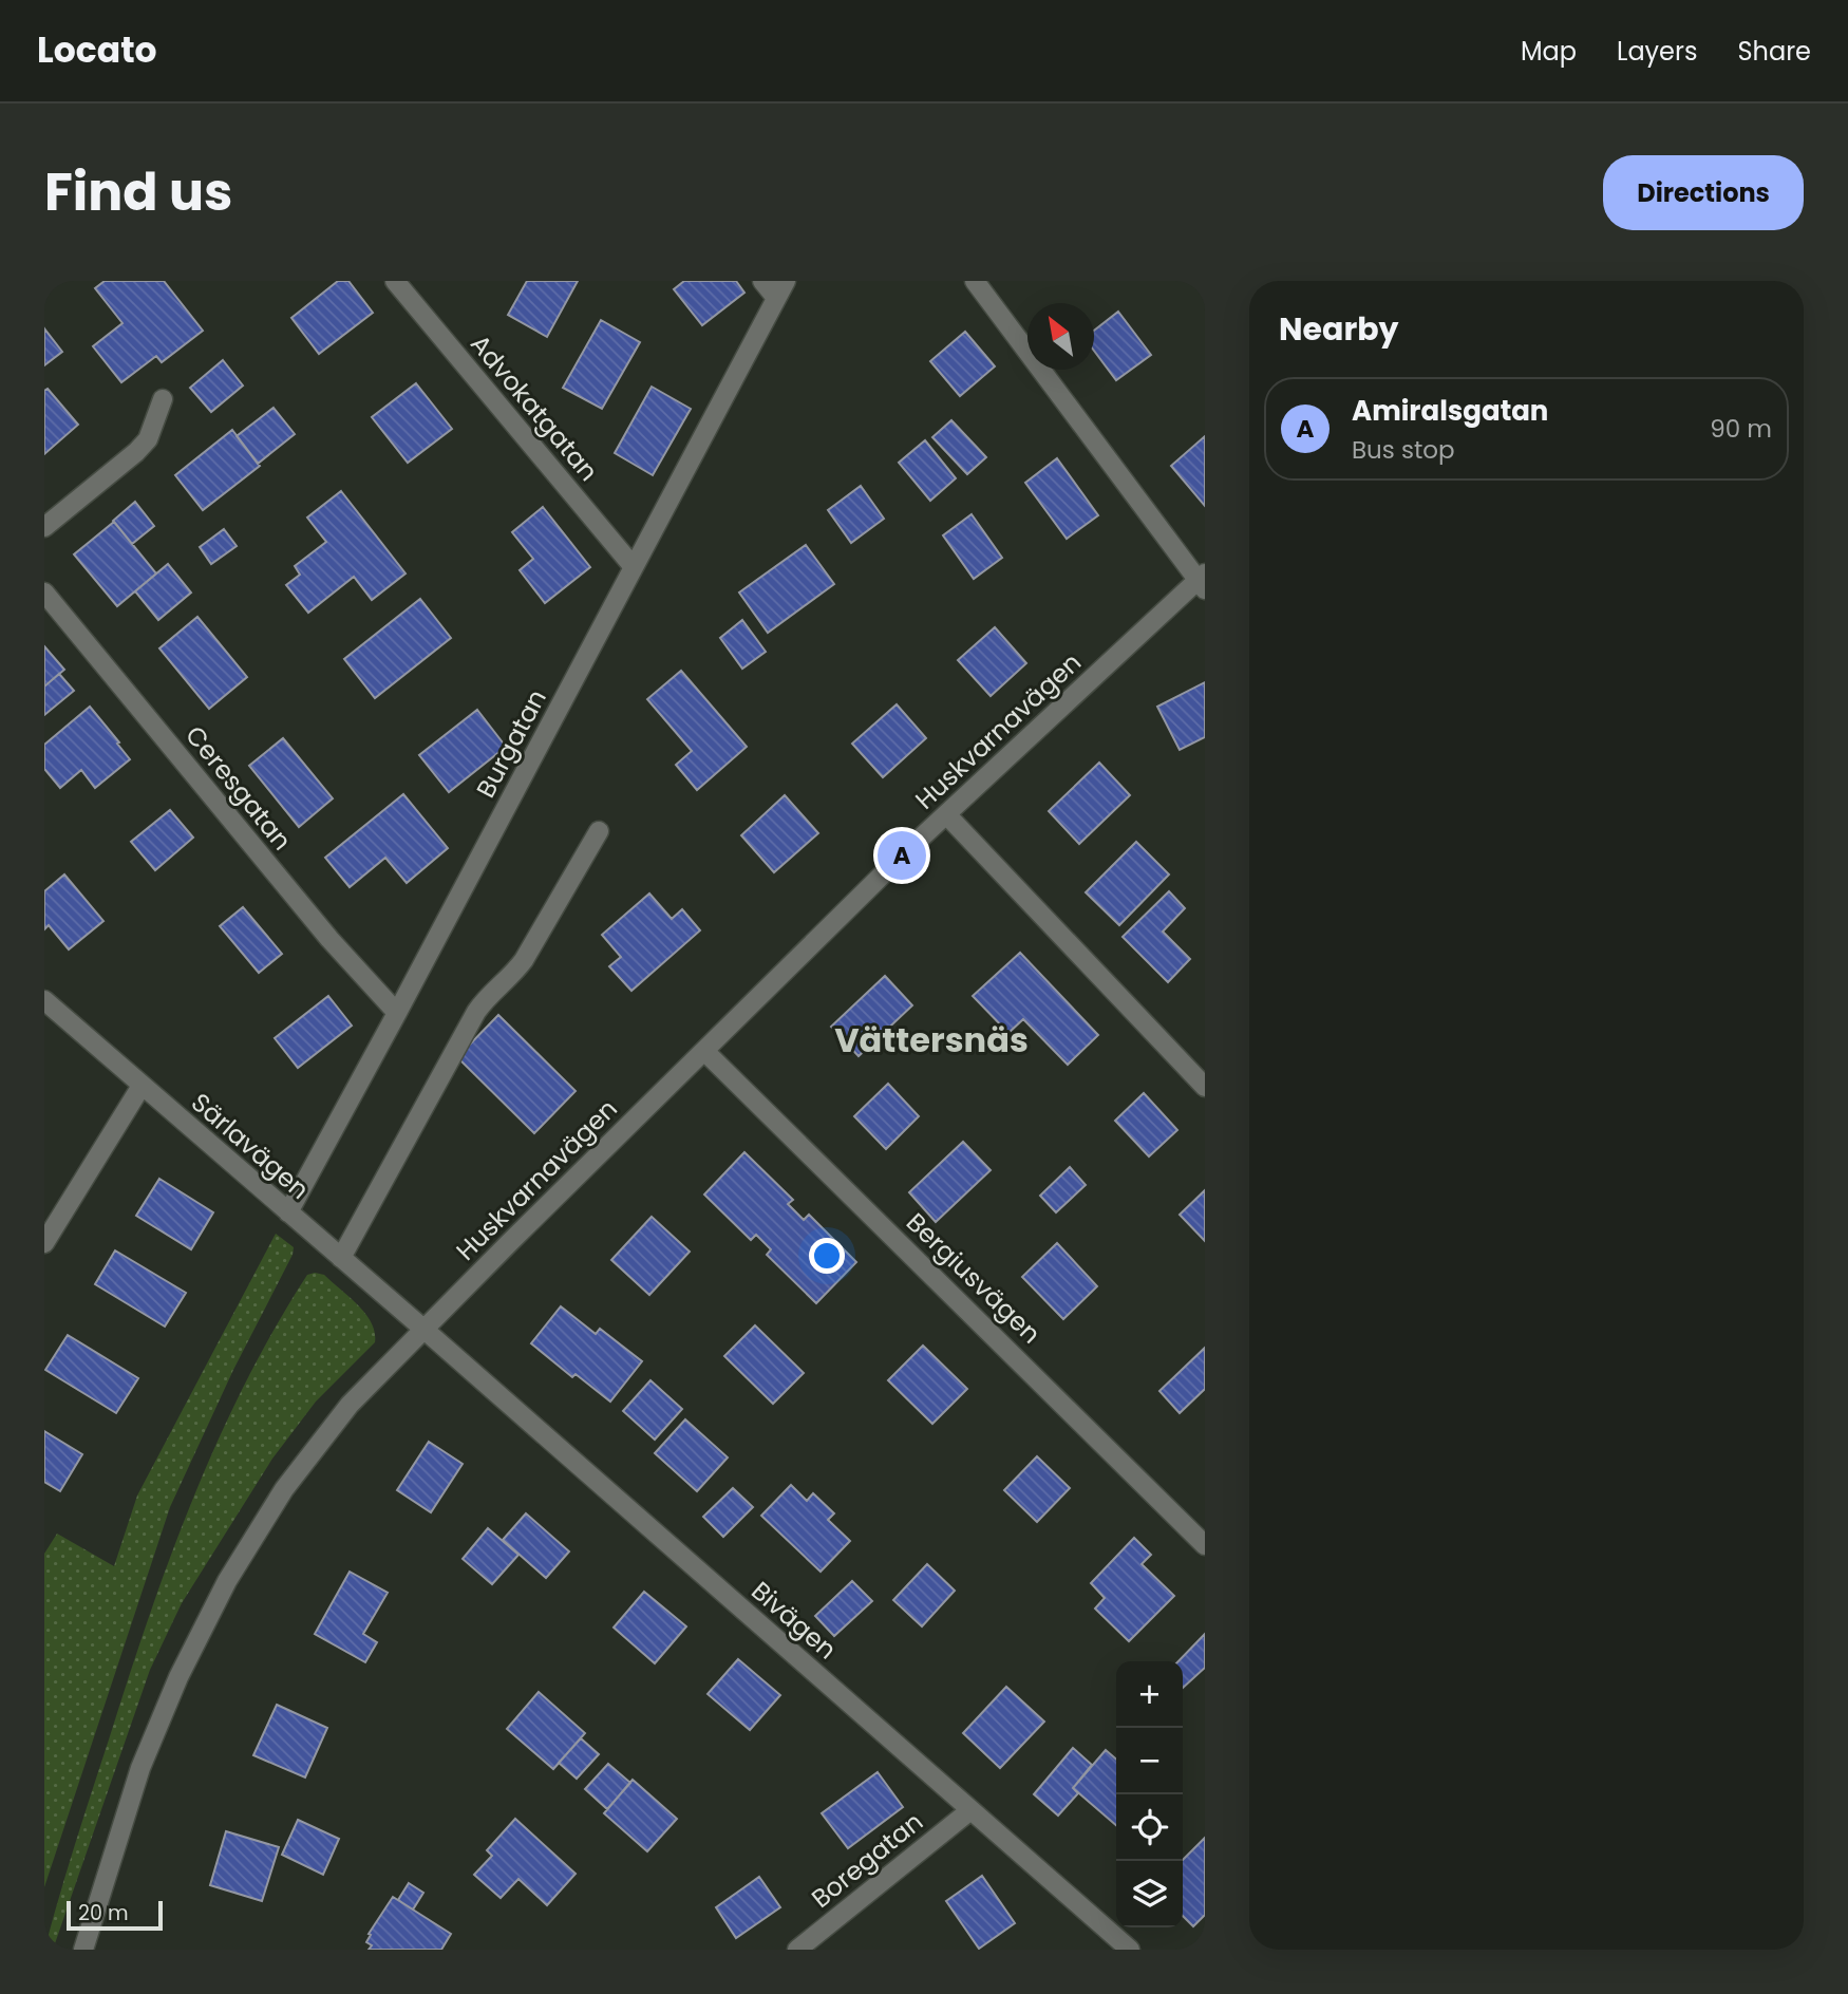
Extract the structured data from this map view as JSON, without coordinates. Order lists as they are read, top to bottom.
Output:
{
  "streets": {
    "street": [
      "Advokatgatan",
      "Huskvarnavägen",
      "Burgatan",
      "Ceresgatan",
      "Särlavägen",
      "Bergiusvägen",
      "Bivägen",
      "Boregatan"
    ]
  },
  "crossings": [
    ["Advokatgatan", "Burgatan"],
    ["Huskvarnavägen", "Särlavägen"],
    ["Huskvarnavägen", "Bergiusvägen"],
    ["Huskvarnavägen", "Bivägen"],
    ["Burgatan", "Ceresgatan"],
    ["Burgatan", "Särlavägen"],
    ["Särlavägen", "Bivägen"],
    ["Bivägen", "Boregatan"]
  ],
  "districts": ["Vättersnäs"],
  "scale_bar": "20 m",
  "north": "top left",
  "page": {
    "header": "Locato",
    "nav": ["Map", "Layers", "Share"],
    "title": "Find us",
    "buttons": "Directions",
    "heading": "Nearby",
    "list": [
      {
        "mark": "A",
        "name": "Amiralsgatan",
        "note": "Bus stop",
        "value": "90 m"
      }
    ],
    "pins": "A",
    "map_buttons": ["+", "−"],
    "scale": "20 m"
  }
}
